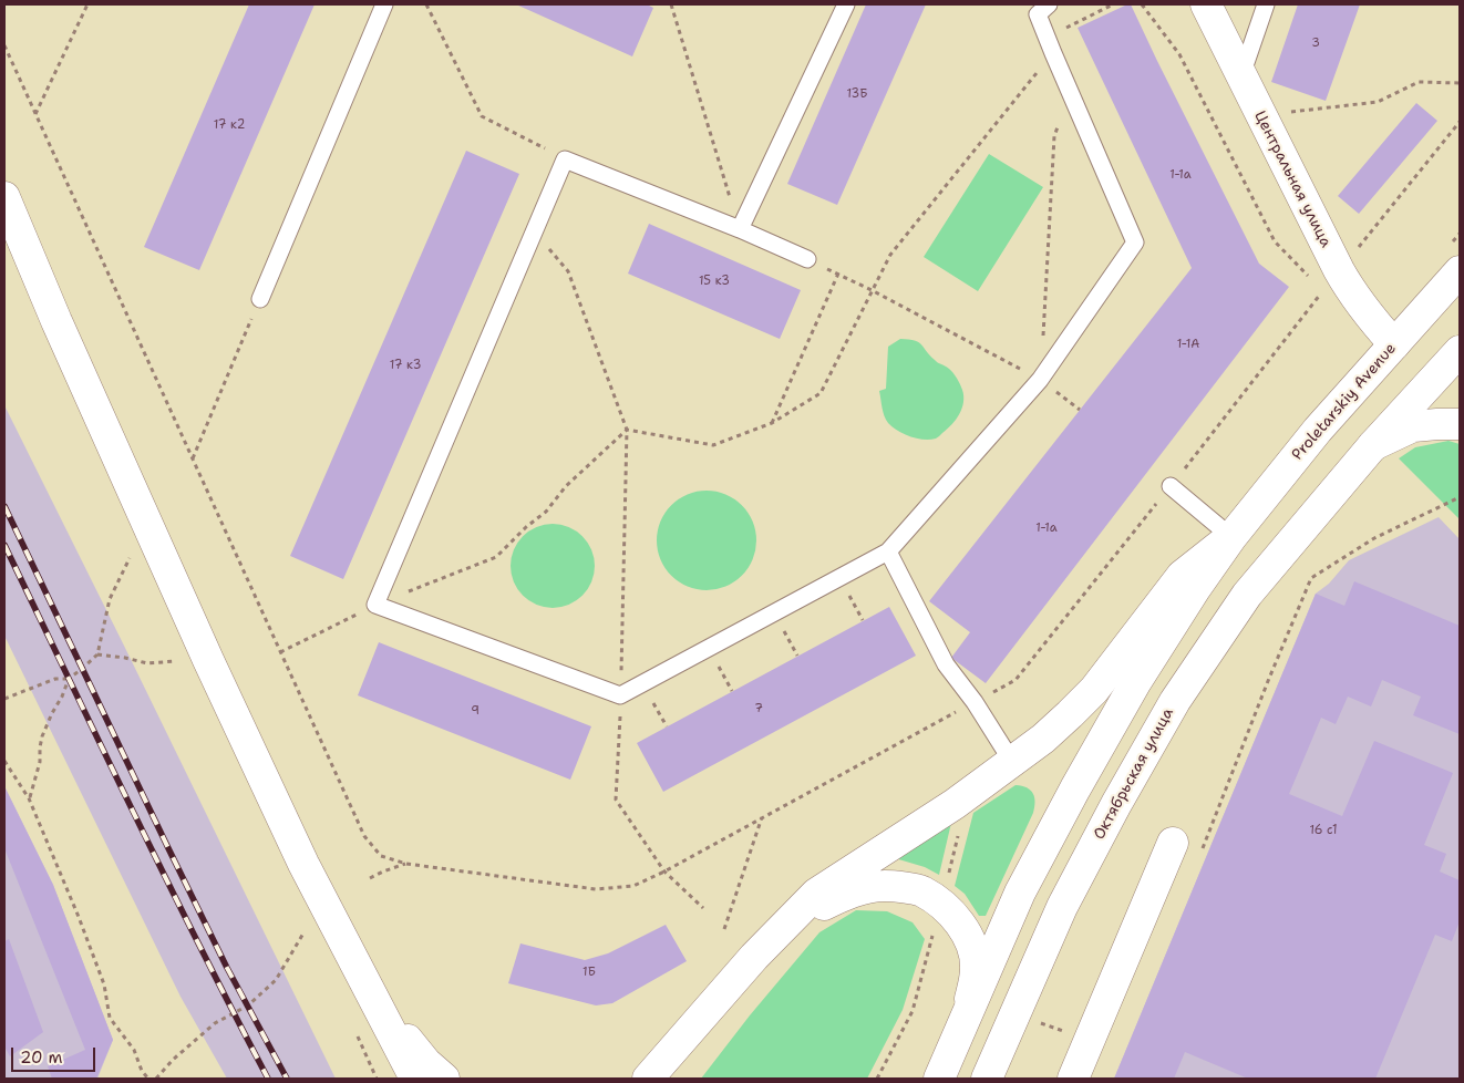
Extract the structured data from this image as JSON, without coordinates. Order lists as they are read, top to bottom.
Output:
{
  "streets": {
    "main road": ["Центральная улица", "Proletarskiy Avenue", "Октябрьская улица"]
  },
  "crossings": [
    ["Центральная улица", "Proletarskiy Avenue"]
  ],
  "house_numbers": [
    "3",
    "13Б",
    "17 к2",
    "1-1а",
    "15 к3",
    "1-1А",
    "17 к3",
    "1-1а",
    "7",
    "9",
    "16 с1",
    "1Б"
  ],
  "scale_bar": "20 m"
}
